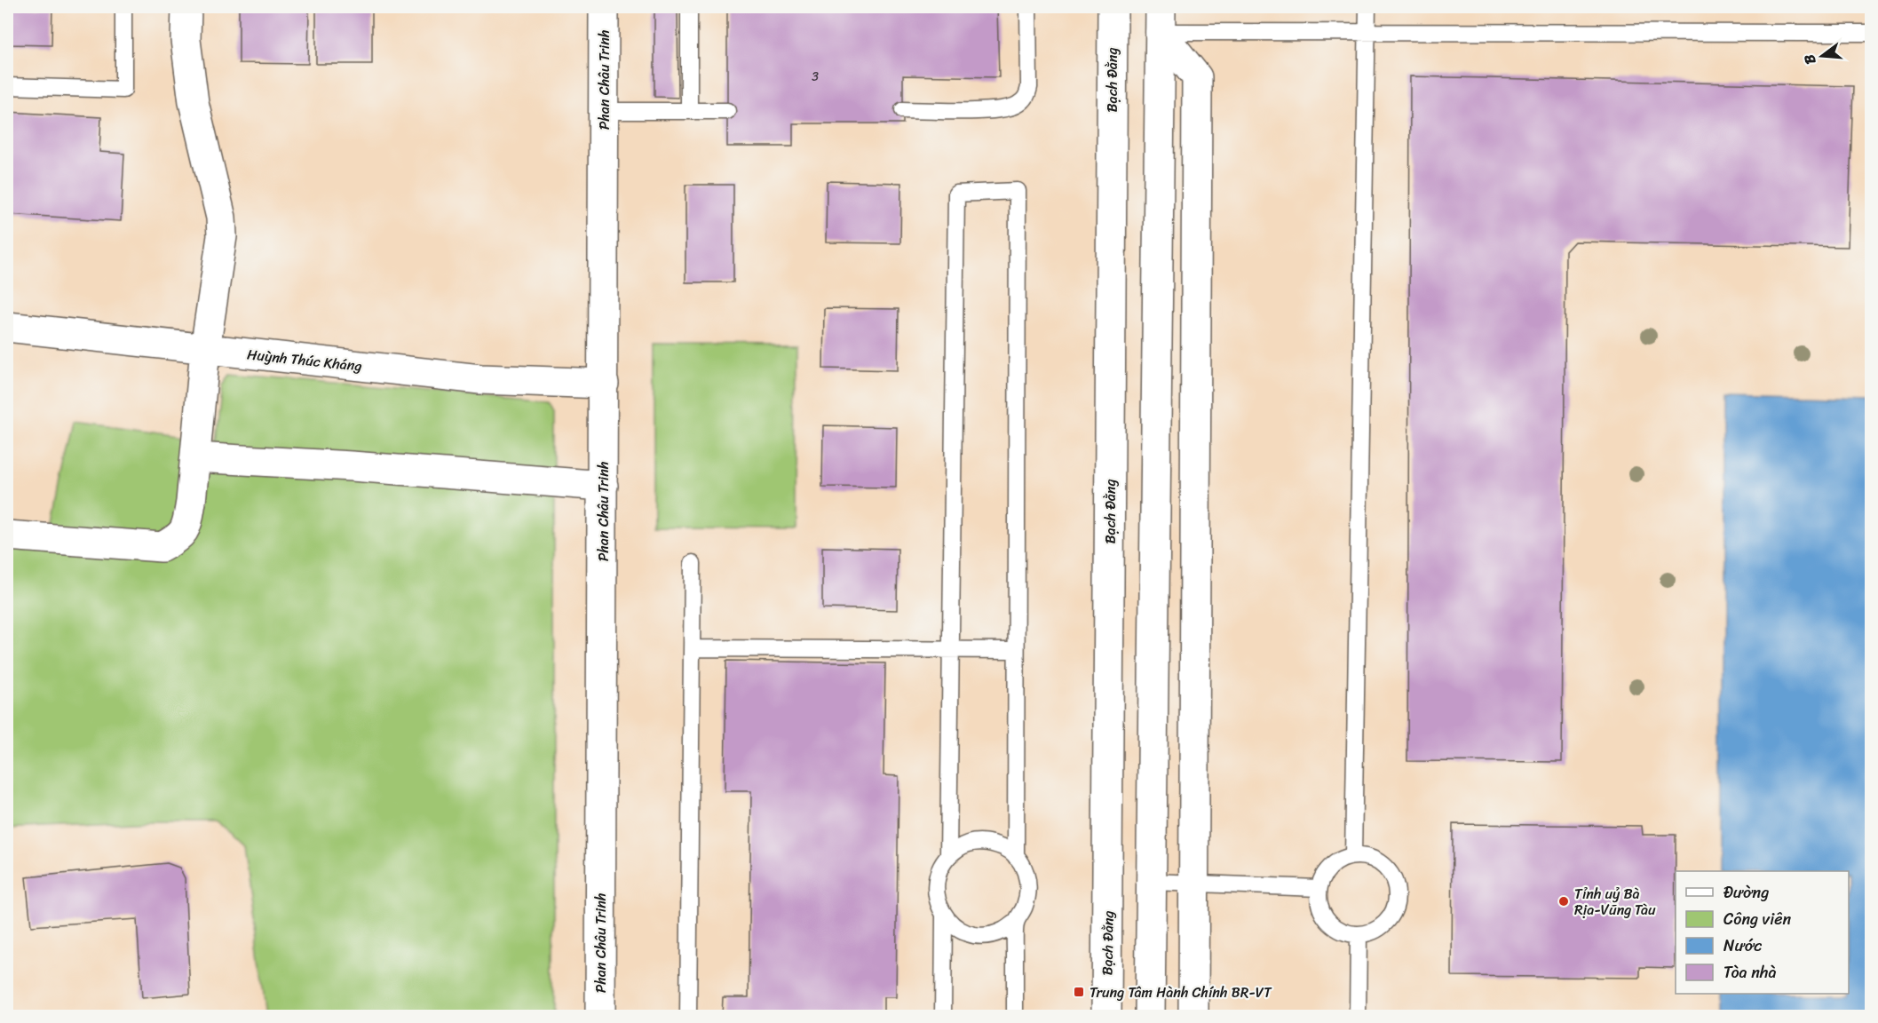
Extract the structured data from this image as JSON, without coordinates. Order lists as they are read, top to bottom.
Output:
{
  "streets": {
    "street": ["Phan Châu Trinh", "Bạch Đằng", "Huỳnh Thúc Kháng"]
  },
  "crossings": [
    ["Phan Châu Trinh", "Huỳnh Thúc Kháng"]
  ],
  "places": {
    "other": ["Tỉnh uỷ Bà Rịa-Vũng Tàu"],
    "transit": ["Trung Tâm Hành Chính BR-VT"]
  },
  "house_numbers": ["3"],
  "legend": [
    "Đường",
    "Công viên",
    "Nước",
    "Tòa nhà"
  ],
  "north": "left"
}
